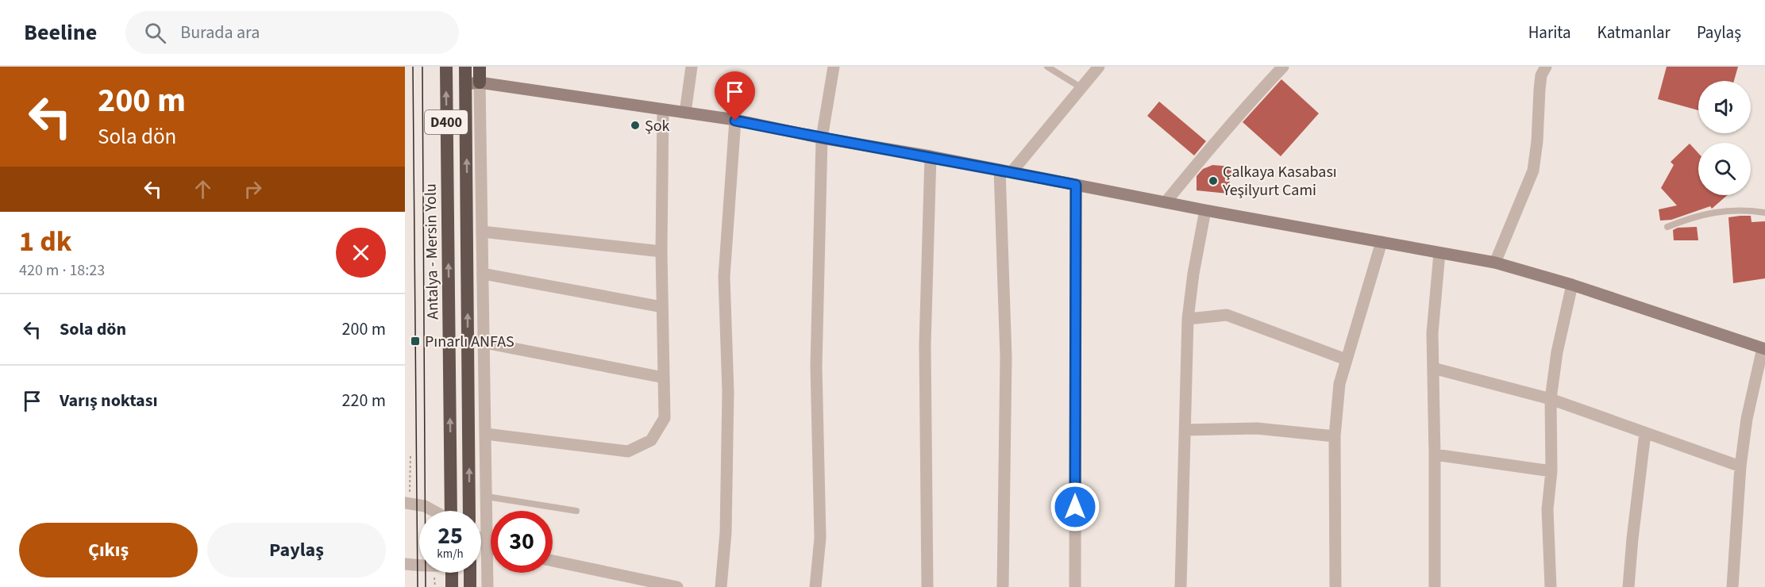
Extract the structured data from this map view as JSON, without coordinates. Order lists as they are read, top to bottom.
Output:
{
  "streets": {
    "highway": ["D400", "Antalya - Mersin Yolu"]
  },
  "places": {
    "other": ["Şok", "Çalkaya Kasabası Yeşilyurt Cami"],
    "transit": ["Pınarlı ANFAS"]
  },
  "page": {
    "header": "Beeline",
    "search": "Burada ara",
    "nav": ["Harita", "Katmanlar", "Paylaş"],
    "turn": ["200 m", "Sola dön"],
    "heading": ["1 dk", "420 m · 18:23"],
    "list": [
      {
        "name": "Sola dön",
        "value": "200 m"
      },
      {
        "name": "Varış noktası",
        "value": "220 m"
      }
    ],
    "speed": "25 km/h",
    "limit": "30",
    "buttons": ["Çıkış", "Paylaş"]
  }
}
